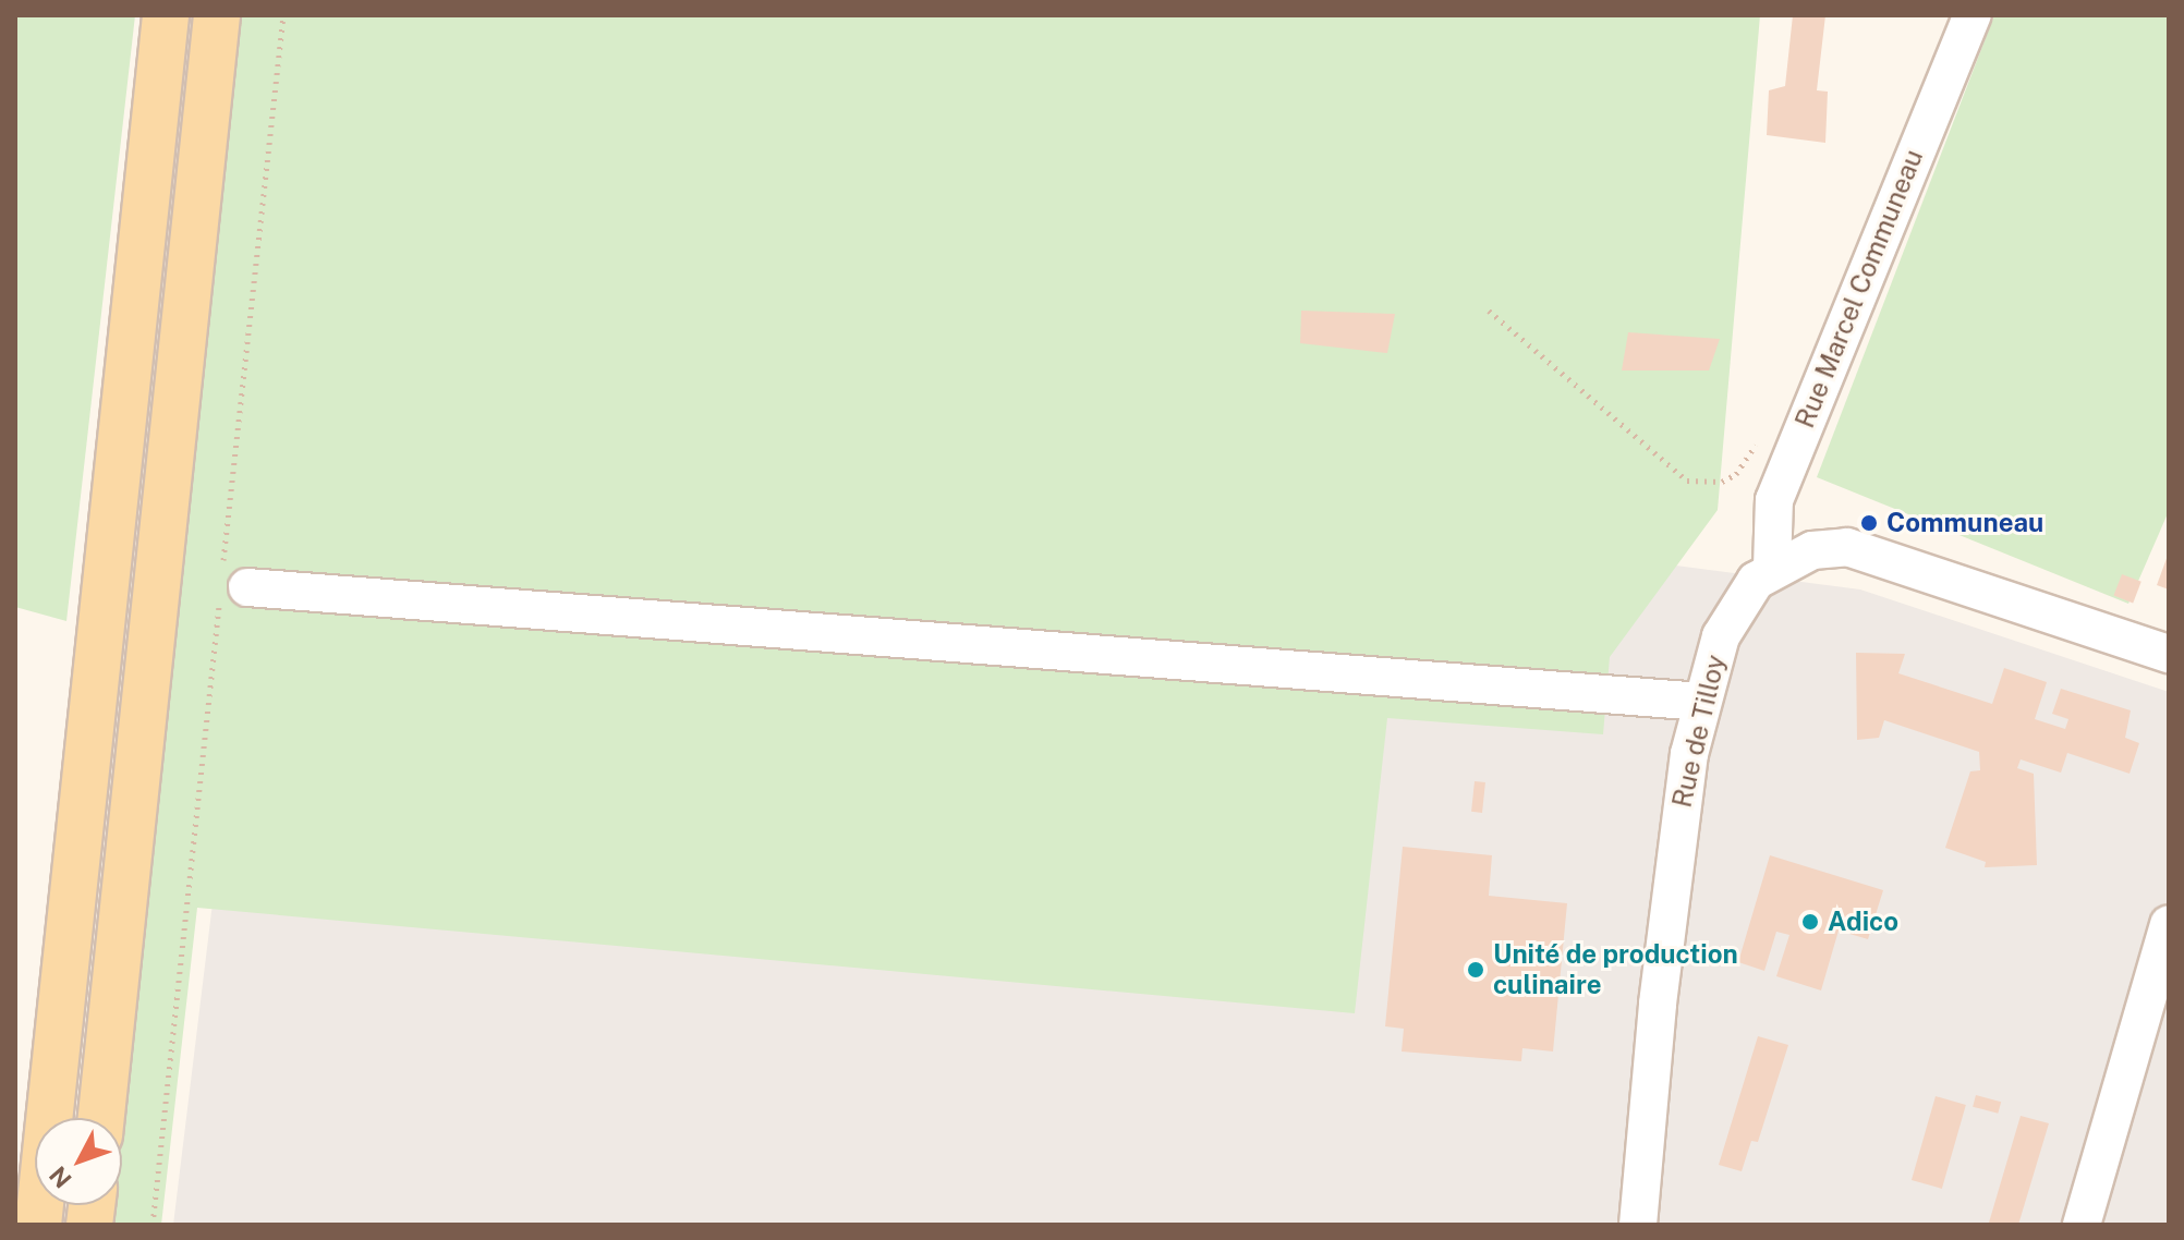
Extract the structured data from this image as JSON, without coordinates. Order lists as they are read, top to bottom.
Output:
{
  "streets": {
    "street": ["Rue Marcel Communeau", "Rue de Tilloy"]
  },
  "crossings": [
    ["Rue Marcel Communeau", "Rue de Tilloy"]
  ],
  "places": ["Communeau", "Adico", "Unité de production culinaire"],
  "north": "bottom left"
}
